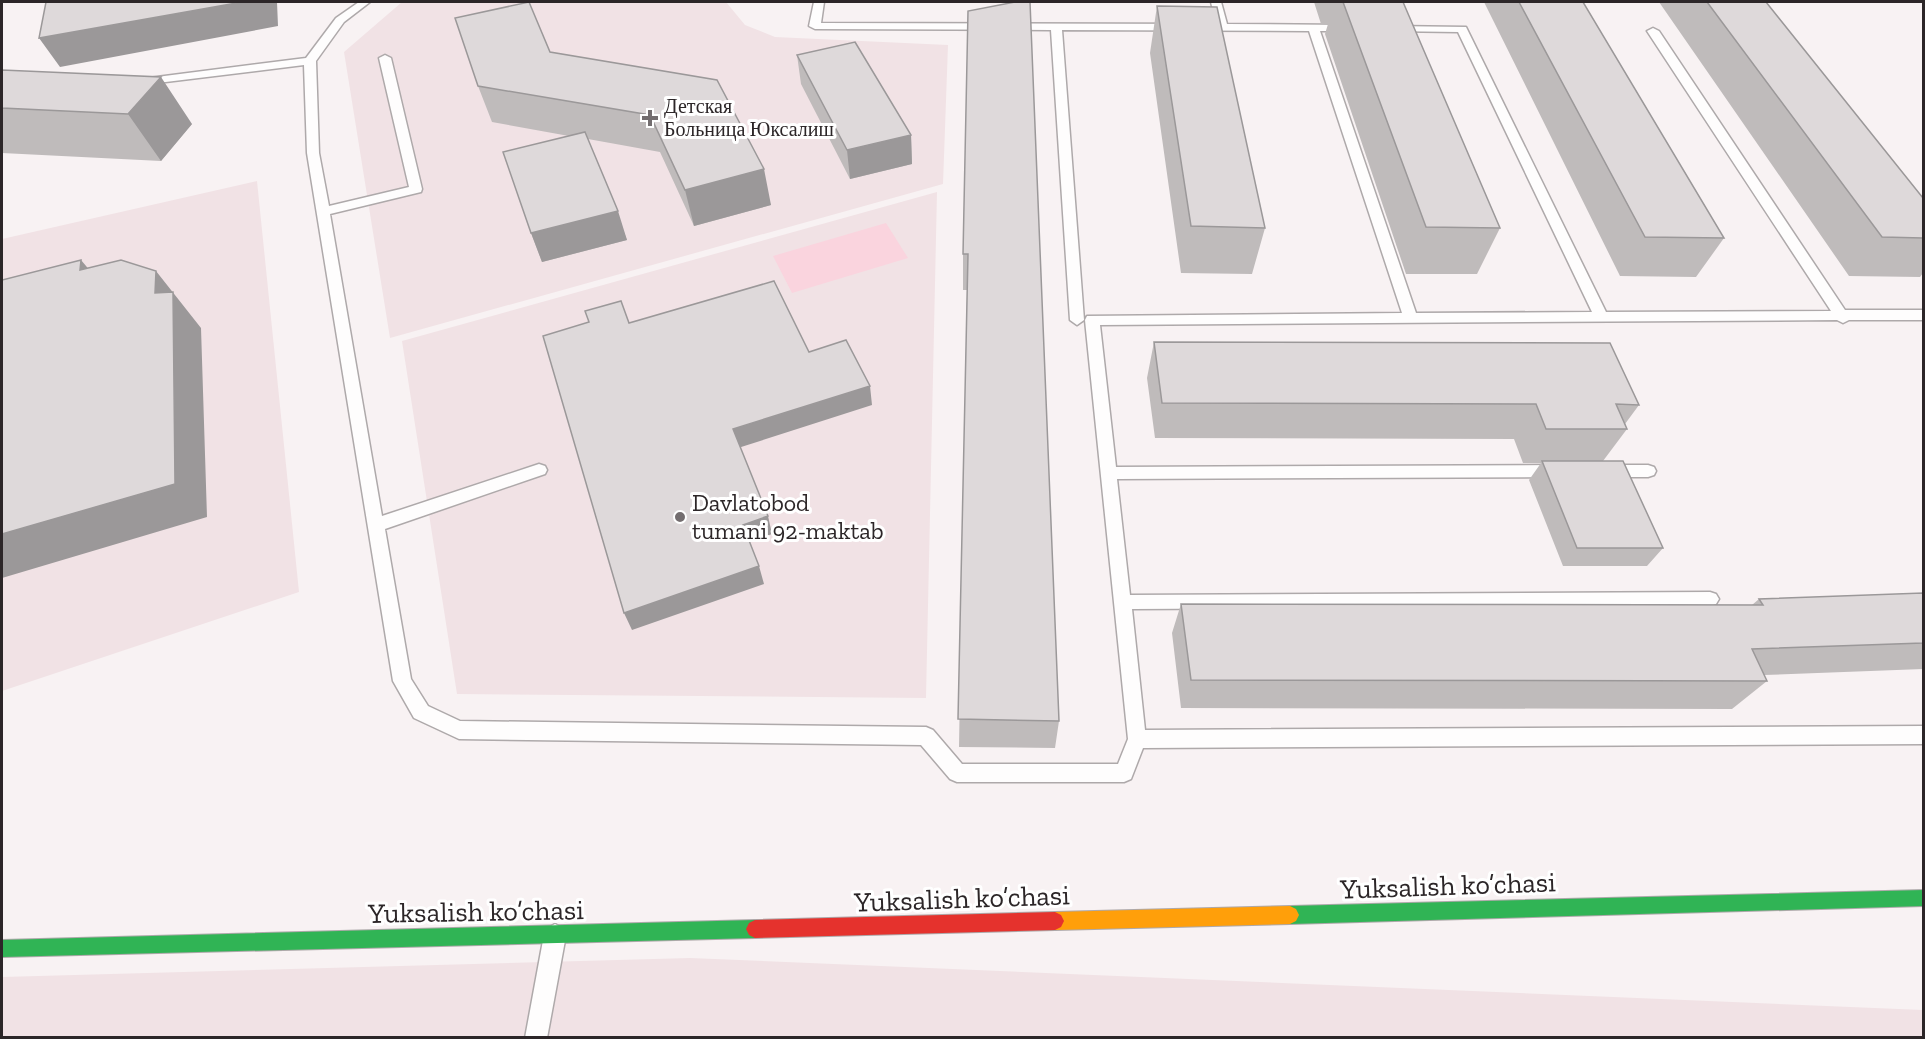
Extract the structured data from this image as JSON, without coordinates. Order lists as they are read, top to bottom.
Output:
{
  "streets": {
    "street": ["Yuksalish ko’chasi"]
  },
  "places": {
    "health": ["Детская Больница Юксалиш"],
    "other": ["Davlatobod tumani 92-maktab"]
  }
}
